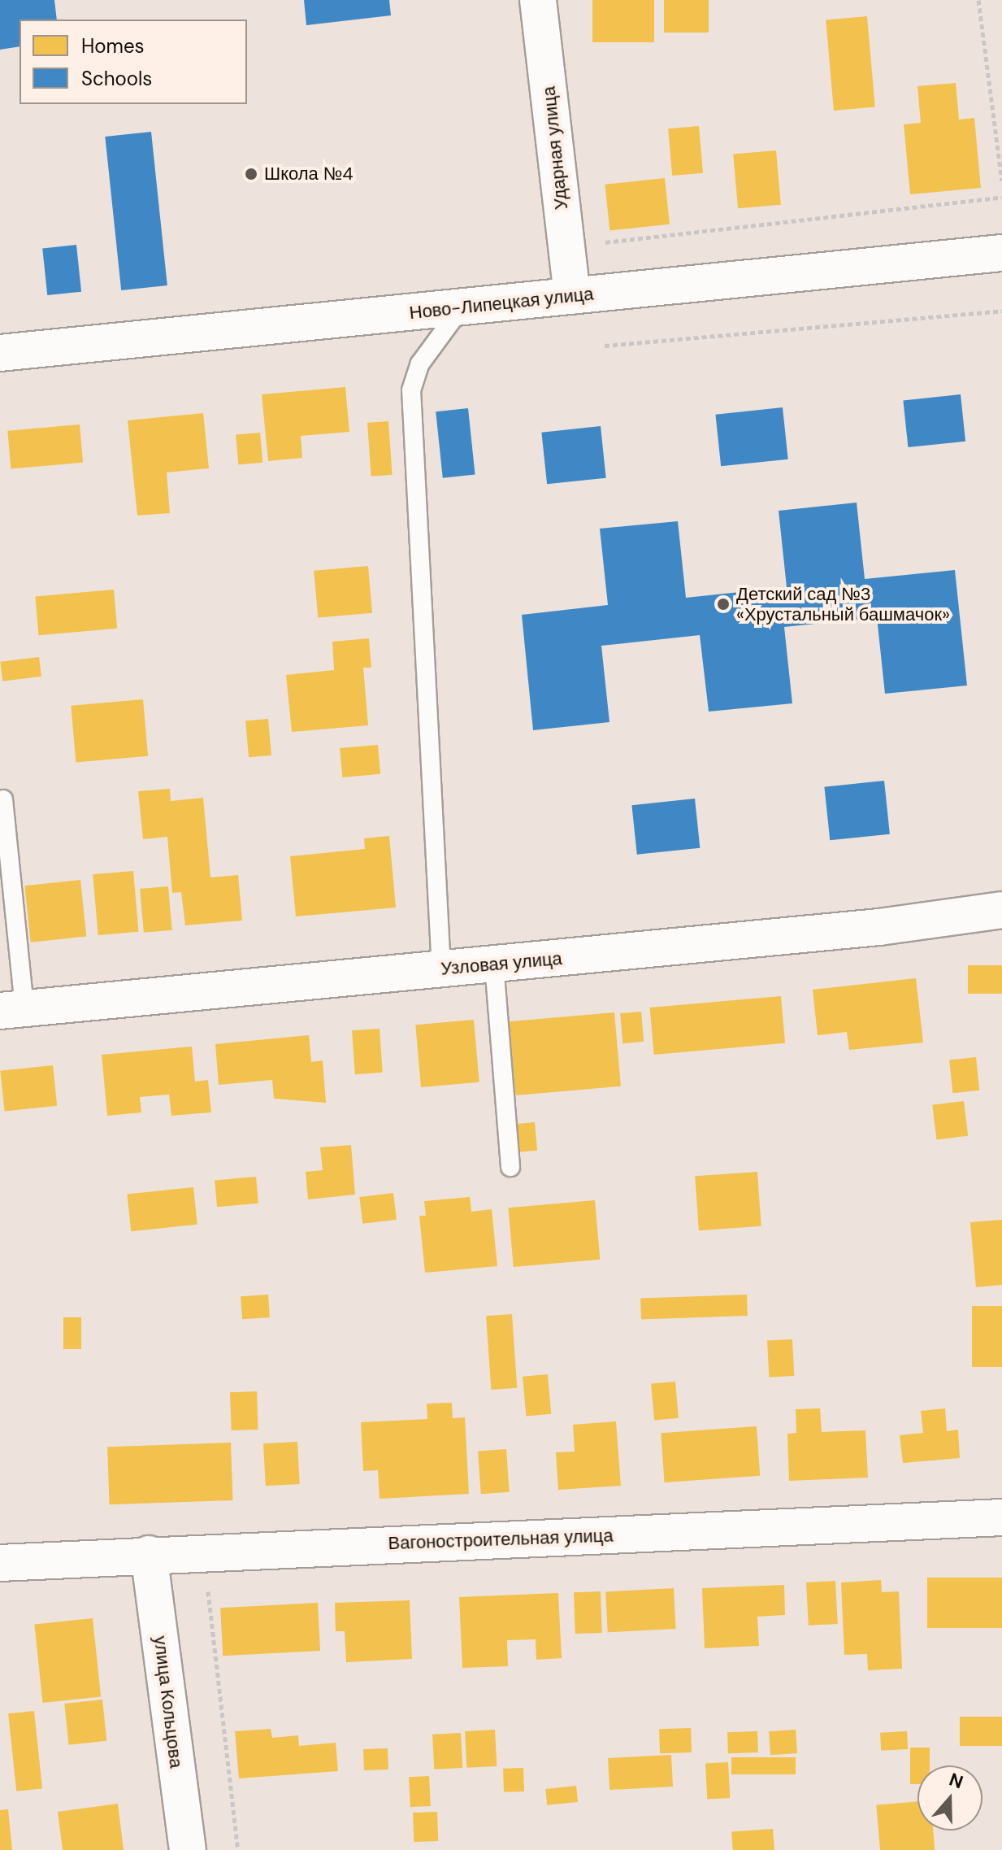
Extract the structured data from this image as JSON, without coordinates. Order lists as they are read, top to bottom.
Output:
{
  "streets": {
    "street": [
      "Ударная улица",
      "Ново-Липецкая улица",
      "Узловая улица",
      "Вагоностроительная улица",
      "улица Кольцова"
    ]
  },
  "crossings": [
    ["Ударная улица", "Ново-Липецкая улица"],
    ["Вагоностроительная улица", "улица Кольцова"]
  ],
  "places": ["Школа №4", "Детский сад №3 «Хрустальный башмачок»"],
  "legend": ["Homes", "Schools"],
  "north": "top"
}
